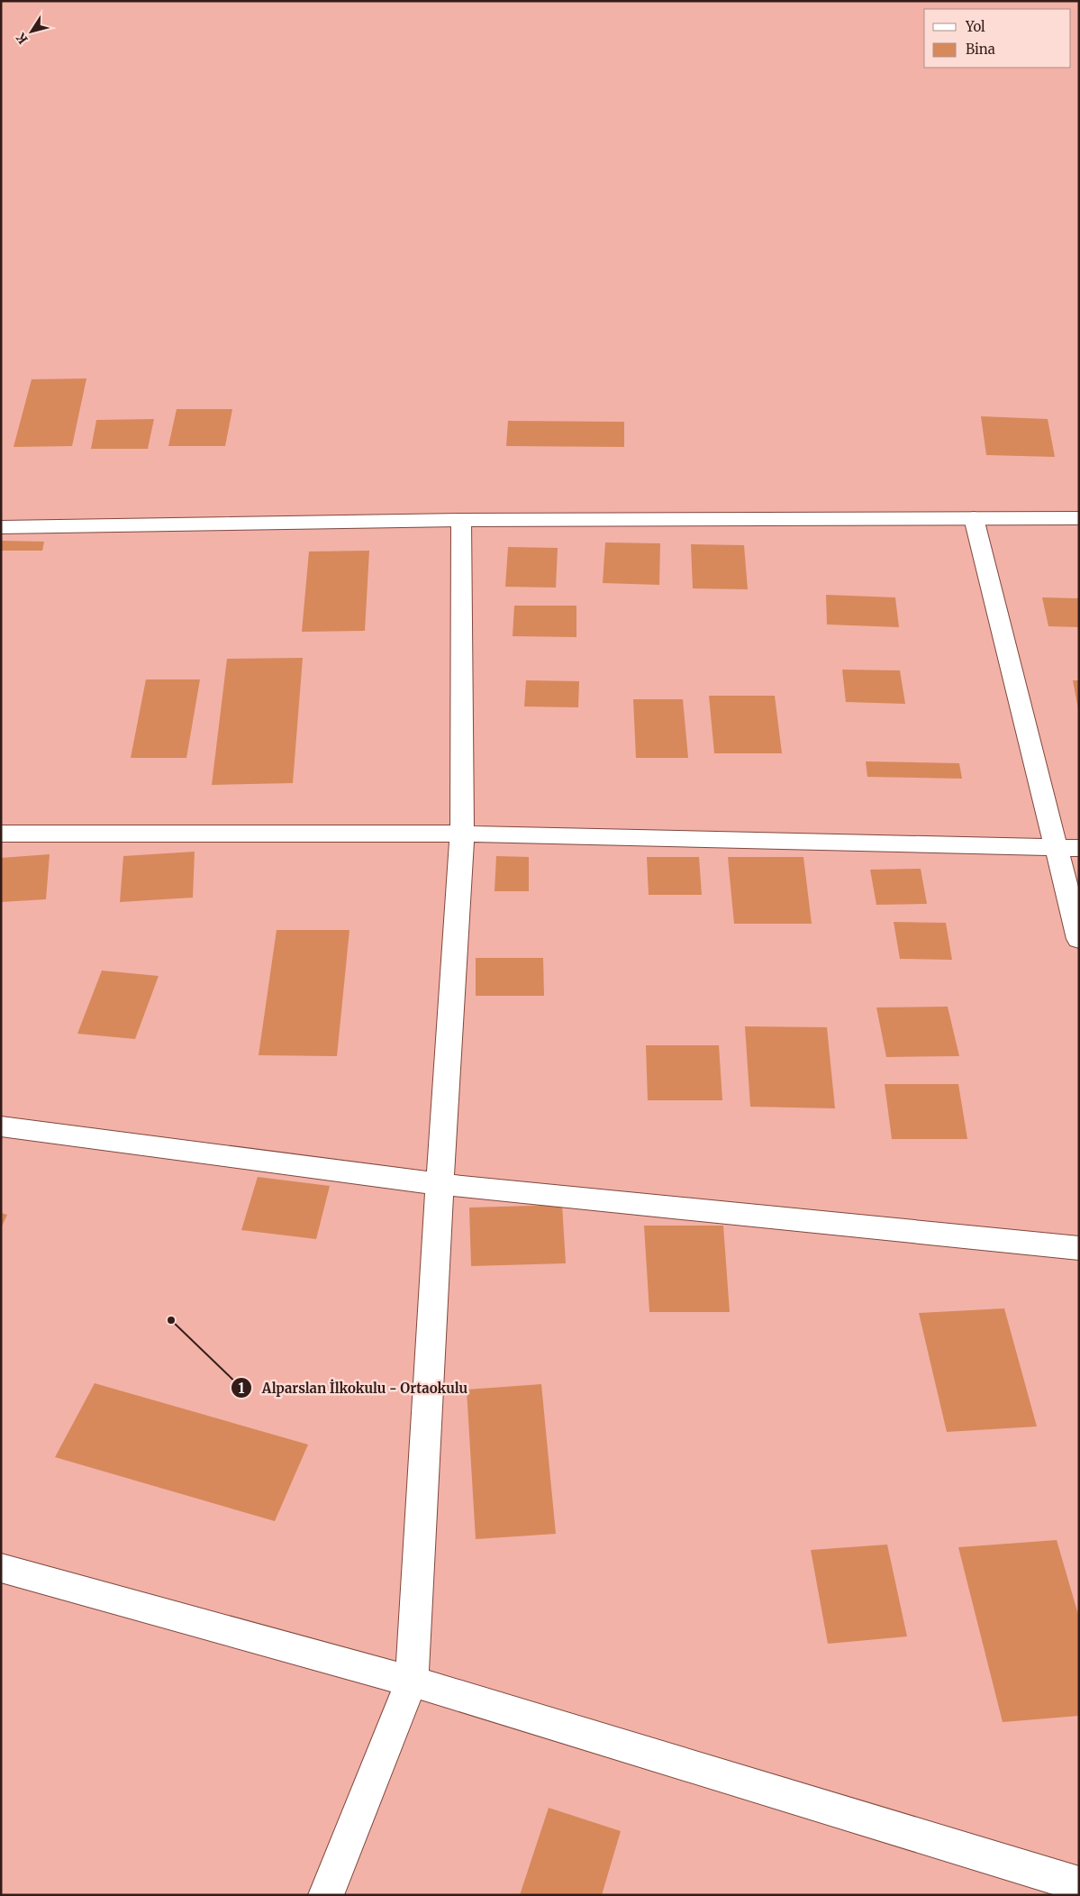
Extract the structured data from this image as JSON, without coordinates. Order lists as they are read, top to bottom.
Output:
{
  "places": ["Alparslan İlkokulu - Ortaokulu"],
  "legend": ["Yol", "Bina"],
  "north": "bottom left"
}
